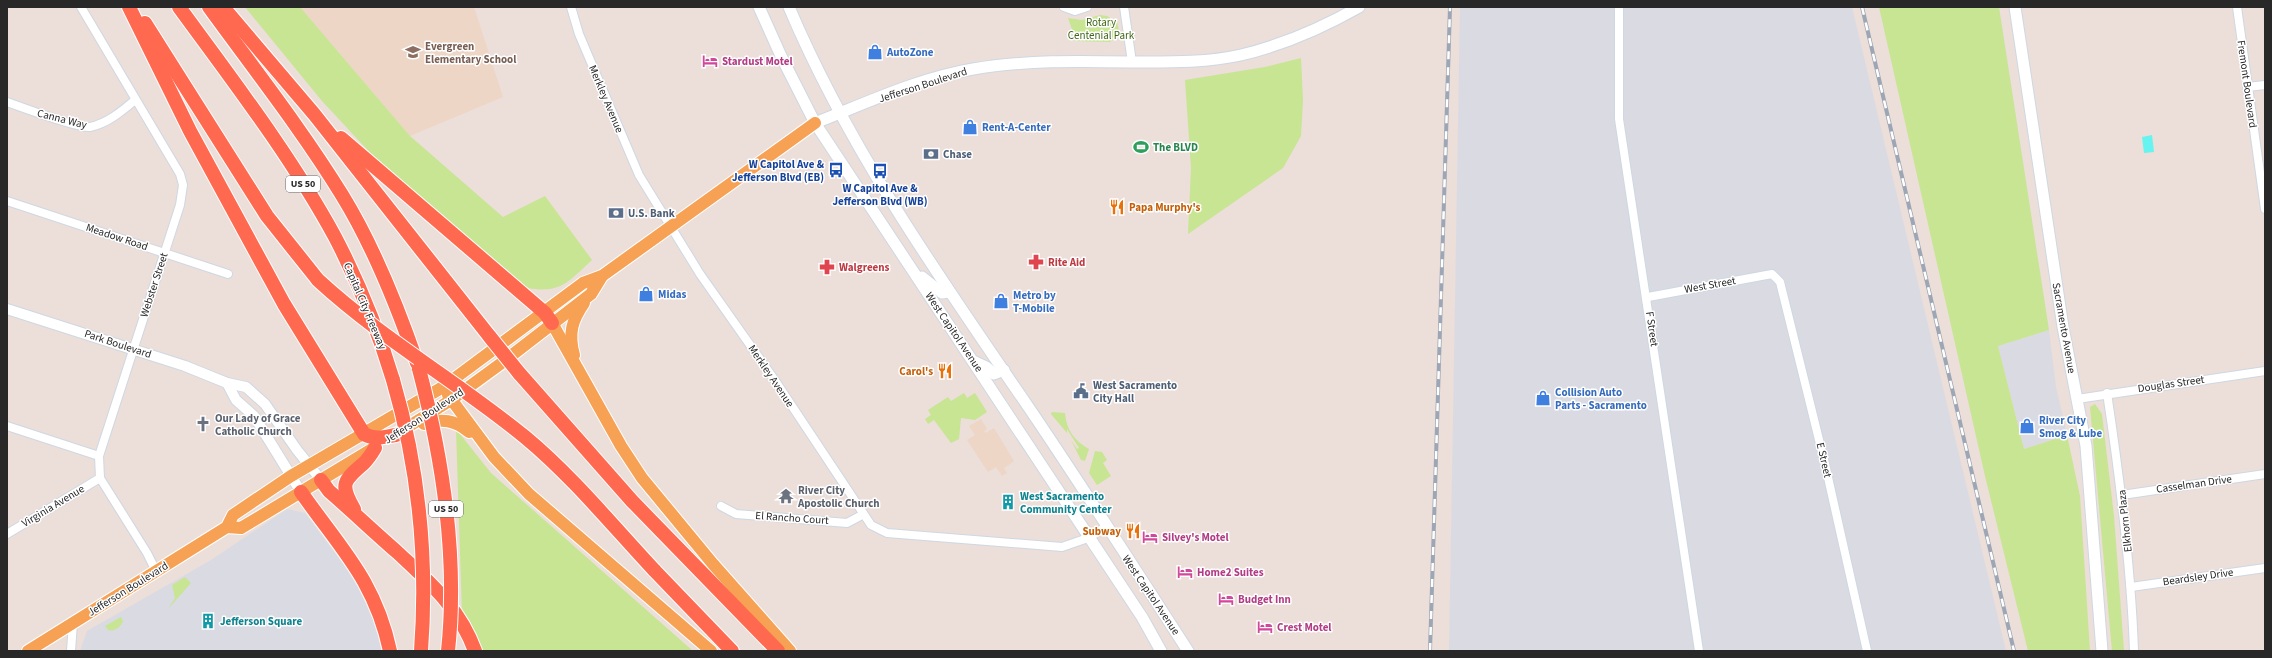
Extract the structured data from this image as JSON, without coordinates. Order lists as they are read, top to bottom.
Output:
{
  "streets": {
    "highway": ["US 50", "Capital City Freeway"],
    "main road": ["Jefferson Boulevard", "Sacramento Avenue", "West Capitol Avenue"],
    "street": [
      "Fremont Boulevard",
      "Merkley Avenue",
      "Canna Way",
      "Meadow Road",
      "Webster Street",
      "West Street",
      "F Street",
      "Park Boulevard",
      "Douglas Street",
      "E Street",
      "Casselman Drive",
      "Virginia Avenue",
      "El Rancho Court",
      "Elkhorn Plaza",
      "Beardsley Drive"
    ]
  },
  "crossings": [
    ["Jefferson Boulevard", "Merkley Avenue"],
    ["Jefferson Boulevard", "Webster Street"],
    ["Jefferson Boulevard", "West Capitol Avenue"],
    ["Jefferson Boulevard", "Park Boulevard"],
    ["Merkley Avenue", "West Capitol Avenue"],
    ["Merkley Avenue", "El Rancho Court"],
    ["Canna Way", "Webster Street"],
    ["Meadow Road", "Webster Street"],
    ["Webster Street", "Park Boulevard"],
    ["Webster Street", "Virginia Avenue"],
    ["West Street", "F Street"],
    ["West Street", "E Street"],
    ["Sacramento Avenue", "Douglas Street"],
    ["Douglas Street", "Elkhorn Plaza"],
    ["Casselman Drive", "Elkhorn Plaza"],
    ["Elkhorn Plaza", "Beardsley Drive"]
  ],
  "parks": ["Rotary Centenial Park"],
  "places": {
    "school or university": ["Evergreen Elementary School"],
    "shop": [
      "AutoZone",
      "Rent-A-Center",
      "Midas",
      "Metro by T-Mobile",
      "Collision Auto Parts - Sacramento",
      "River City Smog & Lube"
    ],
    "hotel": [
      "Stardust Motel",
      "Silvey's Motel",
      "Home2 Suites",
      "Budget Inn",
      "Crest Motel"
    ],
    "sports": ["The BLVD"],
    "bank": ["Chase", "U.S. Bank"],
    "bus stop": ["W Capitol Ave & Jefferson Blvd (EB)", "W Capitol Ave & Jefferson Blvd (WB)"],
    "restaurant": ["Papa Murphy's", "Carol's", "Subway"],
    "pharmacy": ["Rite Aid", "Walgreens"],
    "public building": ["West Sacramento City Hall"],
    "church": ["Our Lady of Grace Catholic Church"],
    "temple": ["River City Apostolic Church"],
    "building": ["West Sacramento Community Center", "Jefferson Square"]
  }
}
